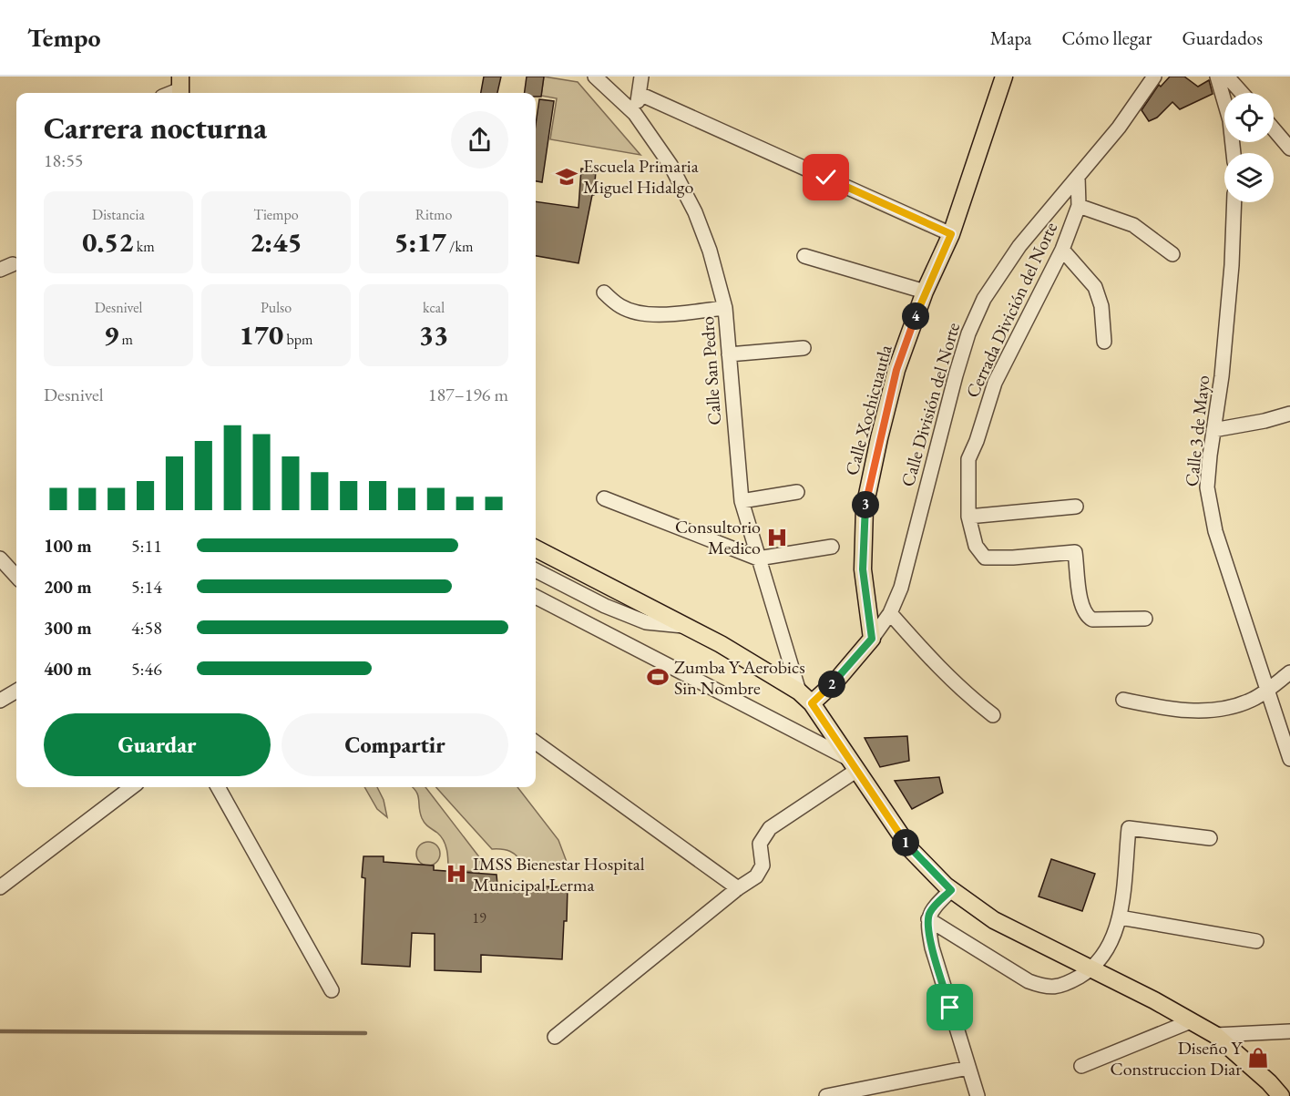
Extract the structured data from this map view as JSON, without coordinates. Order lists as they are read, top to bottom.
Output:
{
  "streets": {
    "main road": ["Calle División del Norte", "Calle Xochicuautla"],
    "street": ["Cerrada Divición del Norte", "Calle San Pedro", "Calle 3 de Mayo"]
  },
  "crossings": [
    ["Cerrada Divición del Norte", "Calle División del Norte"],
    ["Calle División del Norte", "Calle Xochicuautla"]
  ],
  "places": {
    "school or university": ["Escuela Primaria Miguel Hidalgo"],
    "hospital": ["Consultorio Medico", "IMSS Bienestar Hospital Municipal Lerma"],
    "sports": ["Zumba Y Aerobics Sin Nombre"],
    "shop": ["Diseño Y Construccion Diar"]
  },
  "house_numbers": ["19"],
  "page": {
    "header": "Tempo",
    "nav": ["Mapa", "Cómo llegar", "Guardados"],
    "heading": ["Carrera nocturna", "18:55"],
    "stats": [
      ["Distancia", "0.52 km"],
      ["Tiempo", "2:45"],
      ["Ritmo", "5:17 /km"],
      ["Desnivel", "9 m"],
      ["Pulso", "170 bpm"],
      ["kcal", "33"]
    ],
    "pins": [
      "4",
      "3",
      "2",
      "1"
    ],
    "chart": ["Desnivel", "187–196 m"],
    "list": [
      {
        "name": "100 m",
        "note": "5:11"
      },
      {
        "name": "200 m",
        "note": "5:14"
      },
      {
        "name": "300 m",
        "note": "4:58"
      },
      {
        "name": "400 m",
        "note": "5:46"
      }
    ],
    "buttons": ["Guardar", "Compartir"]
  }
}
